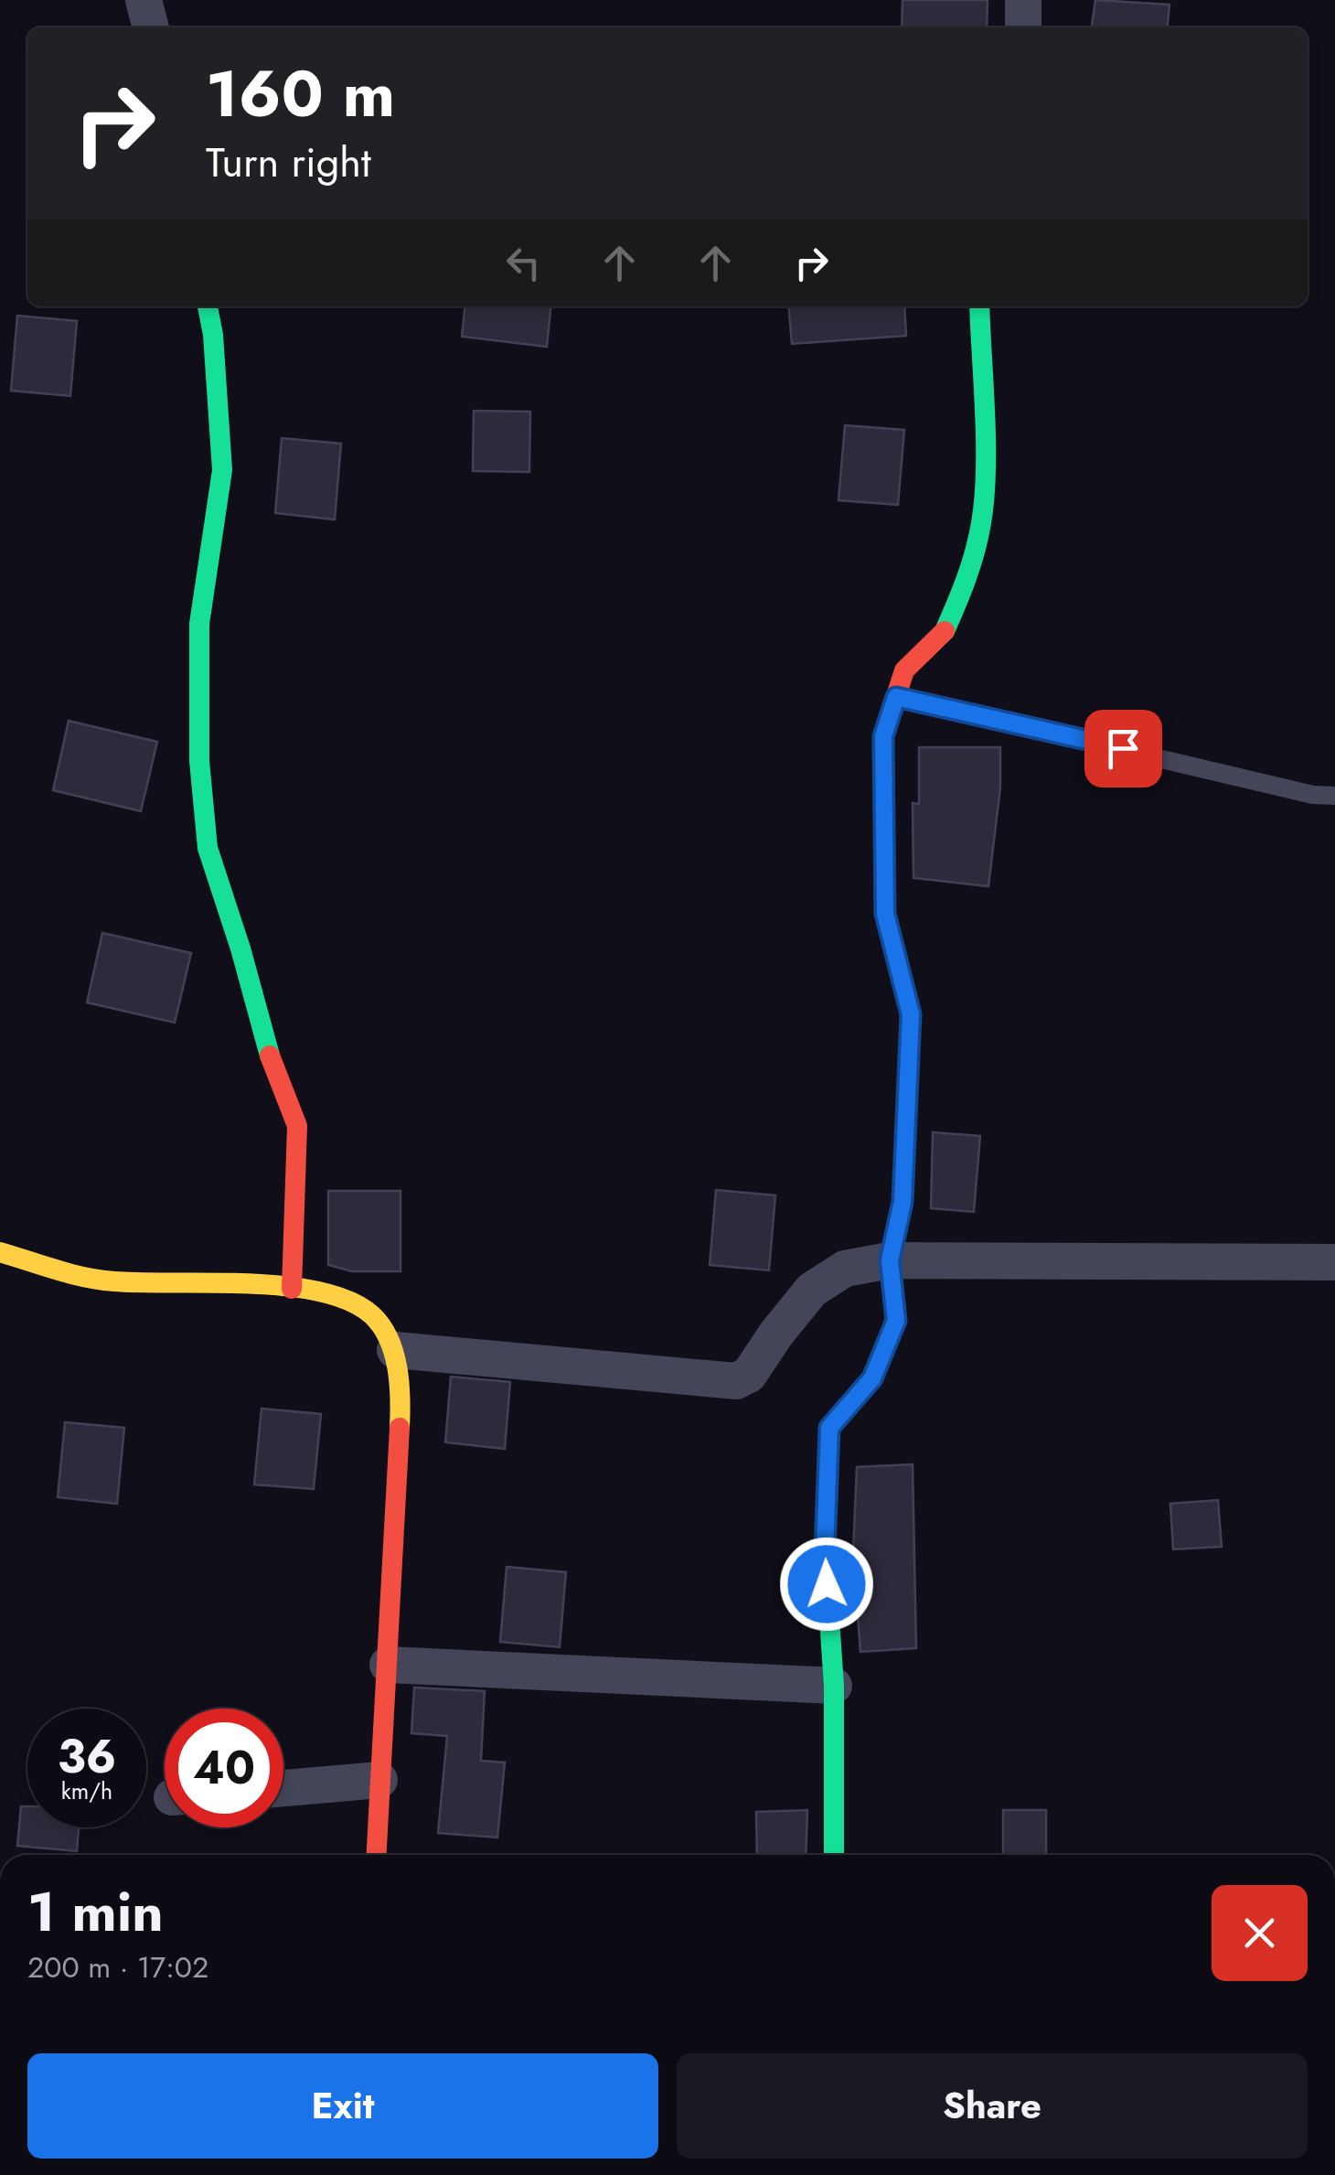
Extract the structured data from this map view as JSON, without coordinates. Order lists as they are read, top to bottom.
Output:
{
  "page": {
    "turn": ["160 m", "Turn right"],
    "speed": "36 km/h",
    "limit": "40",
    "heading": ["1 min", "200 m · 17:02"],
    "buttons": ["Exit", "Share"]
  }
}
